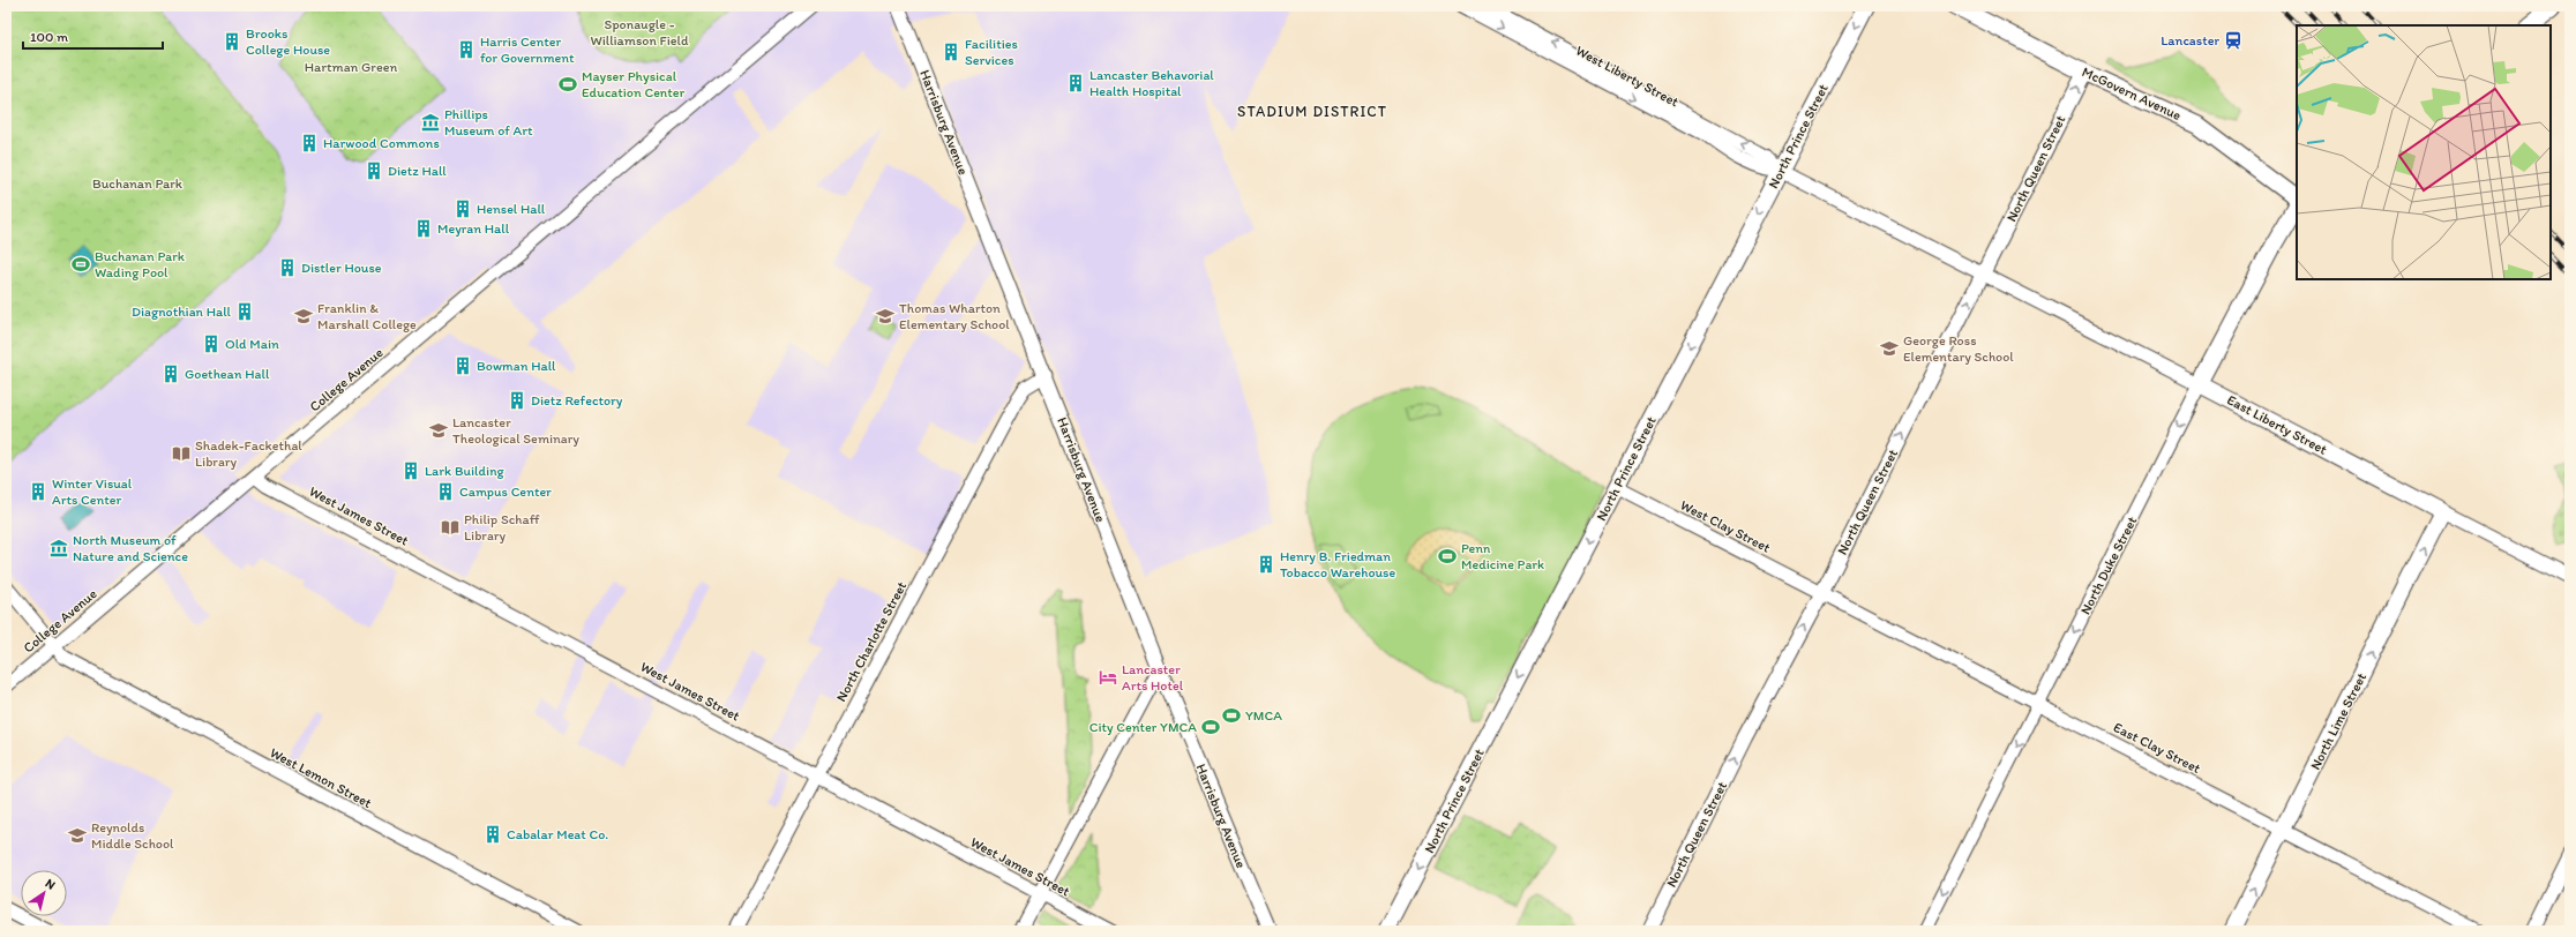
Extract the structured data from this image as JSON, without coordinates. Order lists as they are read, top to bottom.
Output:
{
  "streets": {
    "highway": [
      "McGovern Avenue",
      "North Prince Street",
      "East Liberty Street",
      "North Duke Street",
      "North Lime Street"
    ],
    "main road": [
      "West Liberty Street",
      "Harrisburg Avenue",
      "North Queen Street",
      "College Avenue",
      "West James Street",
      "West Clay Street",
      "North Charlotte Street",
      "East Clay Street",
      "West Lemon Street"
    ]
  },
  "crossings": [
    ["West Liberty Street", "North Prince Street"],
    ["West Liberty Street", "North Queen Street"],
    ["West Liberty Street", "East Liberty Street"],
    ["McGovern Avenue", "North Queen Street"],
    ["Harrisburg Avenue", "North Charlotte Street"],
    ["North Prince Street", "West Clay Street"],
    ["North Queen Street", "East Liberty Street"],
    ["North Queen Street", "West Clay Street"],
    ["North Queen Street", "East Clay Street"],
    ["College Avenue", "West James Street"],
    ["College Avenue", "West Lemon Street"],
    ["East Liberty Street", "North Duke Street"],
    ["East Liberty Street", "North Lime Street"],
    ["West James Street", "North Charlotte Street"],
    ["West Clay Street", "East Clay Street"],
    ["North Duke Street", "East Clay Street"],
    ["North Lime Street", "East Clay Street"]
  ],
  "one_way": [
    "North Prince Street",
    "North Queen Street",
    "North Duke Street",
    "North Lime Street"
  ],
  "districts": ["STADIUM DISTRICT"],
  "parks": ["Sponaugle - Williamson Field", "Hartman Green", "Buchanan Park"],
  "places": {
    "station": ["Lancaster"],
    "building": [
      "Brooks College House",
      "Harris Center for Government",
      "Facilities Services",
      "Lancaster Behavorial Health Hospital",
      "Harwood Commons",
      "Dietz Hall",
      "Hensel Hall",
      "Meyran Hall",
      "Distler House",
      "Diagnothian Hall",
      "Old Main",
      "Bowman Hall",
      "Goethean Hall",
      "Dietz Refectory",
      "Lark Building",
      "Winter Visual Arts Center",
      "Campus Center",
      "Henry B. Friedman Tobacco Warehouse",
      "Cabalar Meat Co."
    ],
    "sports": [
      "Mayser Physical Education Center",
      "Buchanan Park Wading Pool",
      "Penn Medicine Park",
      "YMCA",
      "City Center YMCA"
    ],
    "museum": ["Phillips Museum of Art", "North Museum of Nature and Science"],
    "school or university": [
      "Franklin & Marshall College",
      "Thomas Wharton Elementary School",
      "George Ross Elementary School",
      "Lancaster Theological Seminary",
      "Reynolds Middle School"
    ],
    "library": ["Shadek-Fackethal Library", "Philip Schaff Library"],
    "hotel": ["Lancaster Arts Hotel"]
  },
  "scale_bar": "100 m",
  "north": "top right"
}
